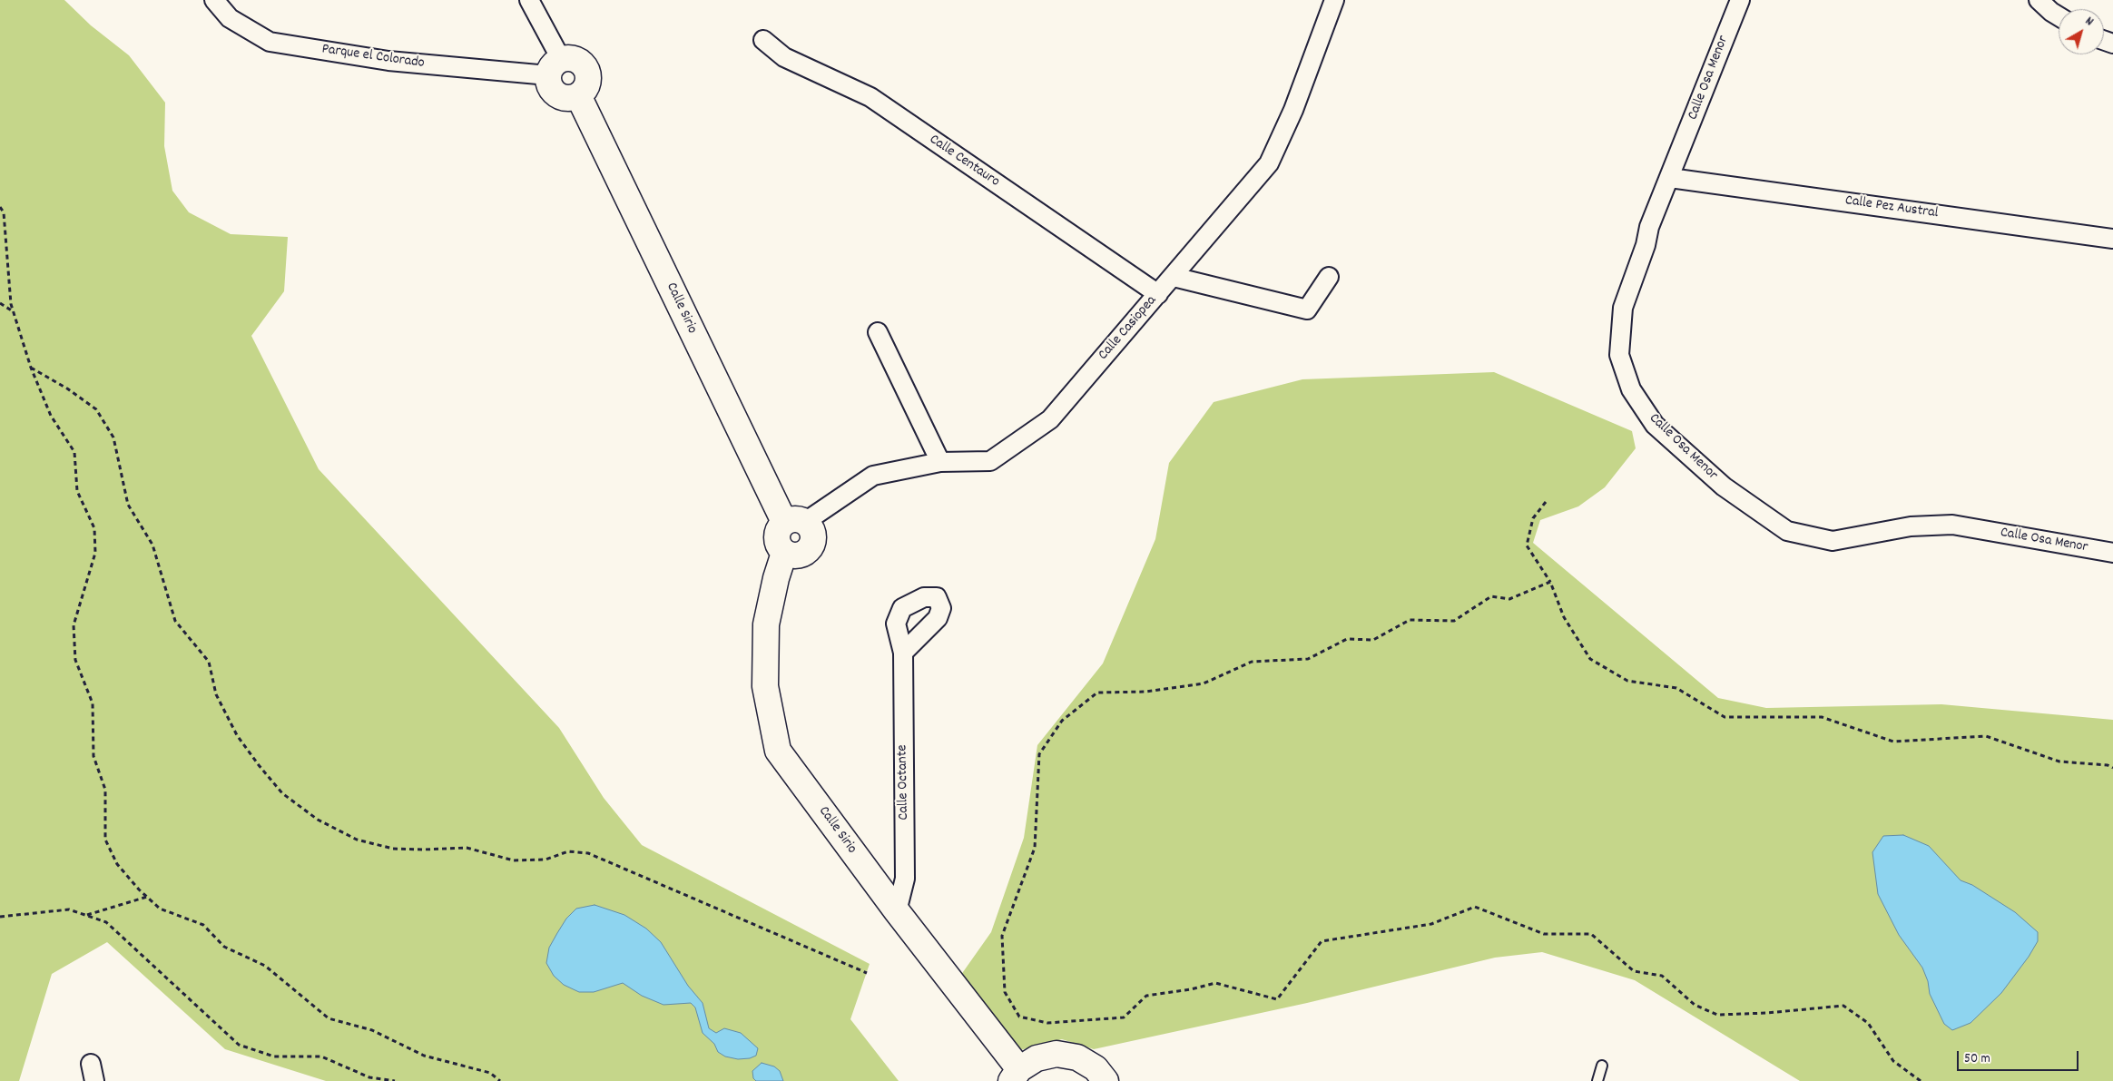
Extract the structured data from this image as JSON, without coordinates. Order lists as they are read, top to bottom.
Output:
{
  "streets": {
    "street": [
      "Parque el Colorado",
      "Calle Osa Menor",
      "Calle Centauro",
      "Calle Pez Austral",
      "Calle Sirio",
      "Calle Casiopea",
      "Calle Octante"
    ]
  },
  "crossings": [
    ["Parque el Colorado", "Calle Sirio"],
    ["Calle Osa Menor", "Calle Pez Austral"],
    ["Calle Centauro", "Calle Casiopea"],
    ["Calle Sirio", "Calle Casiopea"],
    ["Calle Sirio", "Calle Octante"]
  ],
  "scale_bar": "50 m",
  "north": "top right"
}
